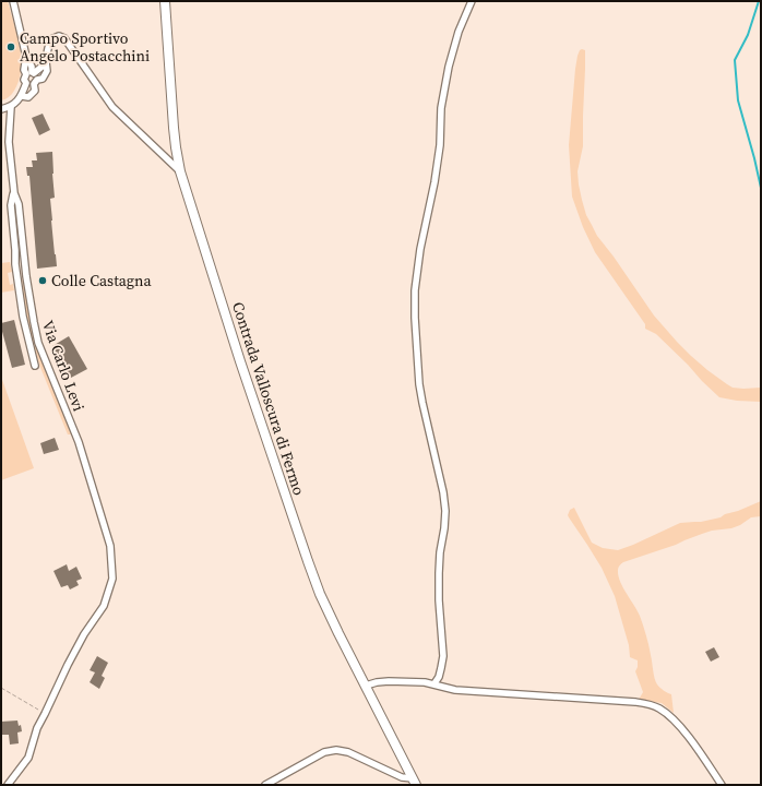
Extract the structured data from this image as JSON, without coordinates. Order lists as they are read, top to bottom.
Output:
{
  "streets": {
    "street": ["Via Carlo Levi", "Contrada Valloscura di Fermo"]
  },
  "places": ["Campo Sportivo Angelo Postacchini", "Colle Castagna"]
}
